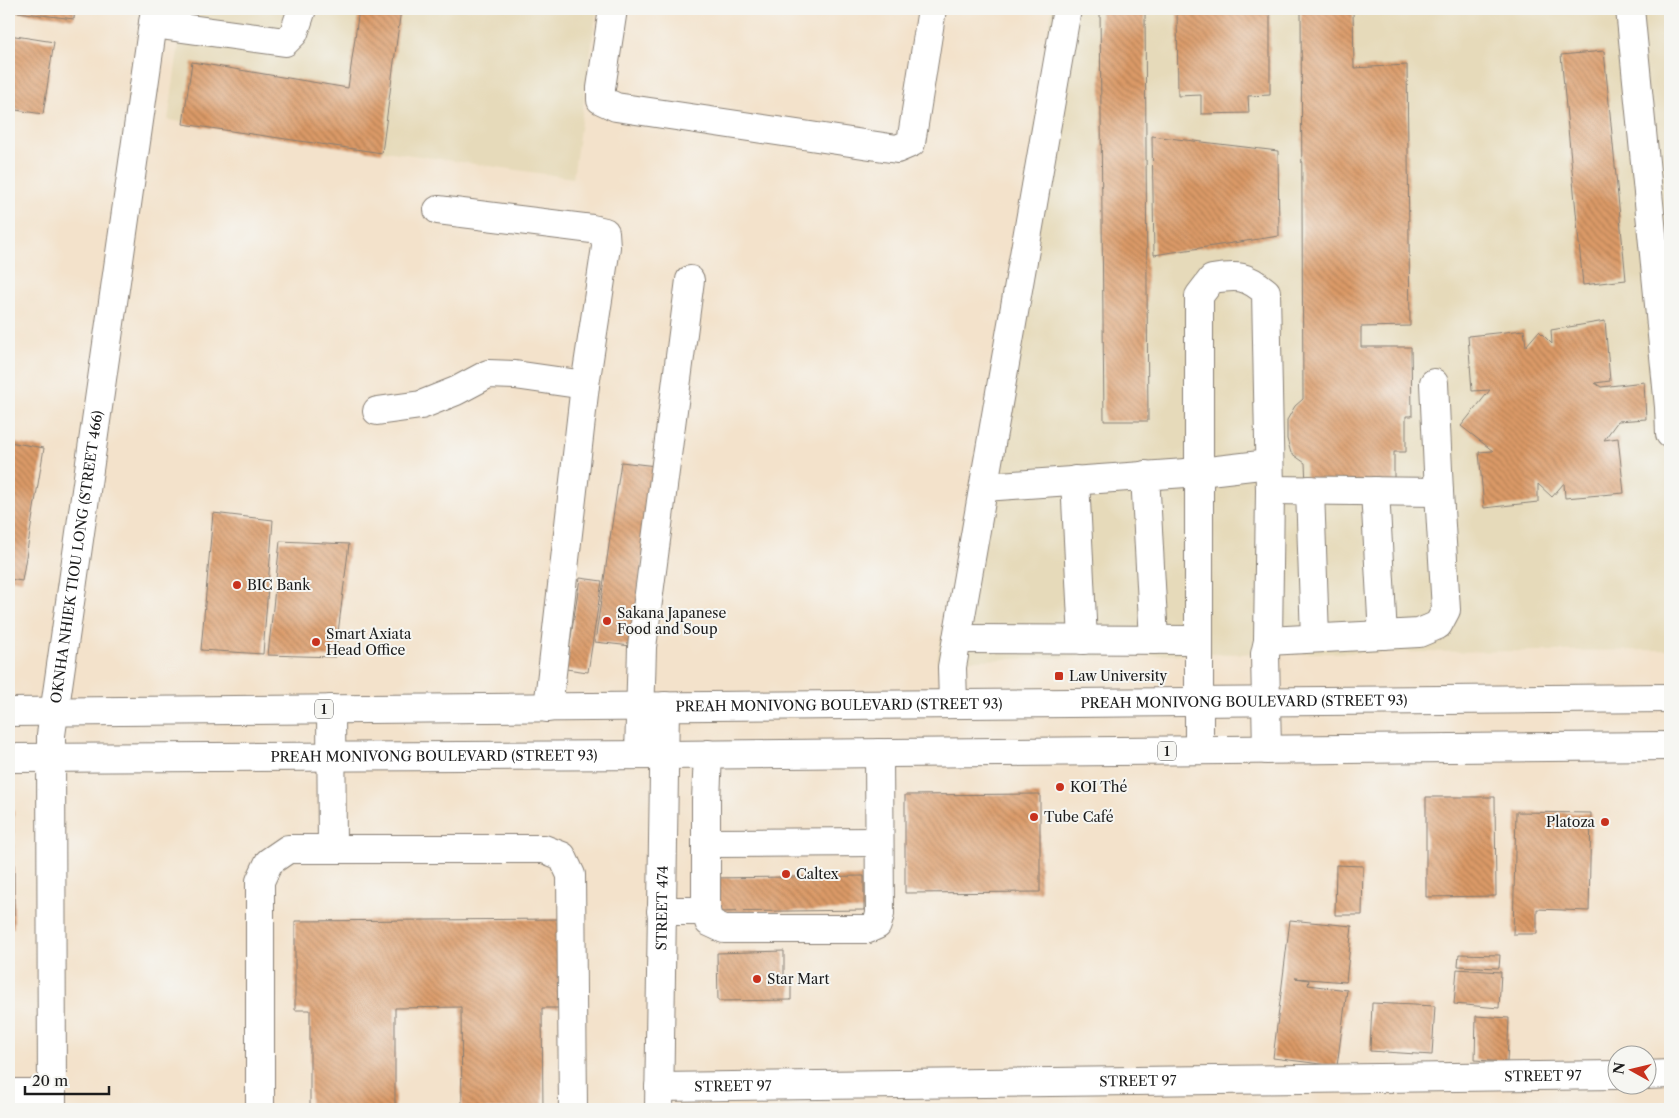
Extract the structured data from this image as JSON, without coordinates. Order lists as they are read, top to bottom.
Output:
{
  "streets": {
    "main road": [
      "OKNHA NHIEK TIOU LONG (STREET 466)",
      "PREAH MONIVONG BOULEVARD (STREET 93)",
      "1",
      "STREET 474",
      "STREET 97"
    ]
  },
  "crossings": [
    ["OKNHA NHIEK TIOU LONG (STREET 466)", "PREAH MONIVONG BOULEVARD (STREET 93)"],
    ["PREAH MONIVONG BOULEVARD (STREET 93)", "STREET 474"],
    ["STREET 474", "STREET 97"]
  ],
  "places": {
    "other": [
      "BIC Bank",
      "Sakana Japanese Food and Soup",
      "Smart Axiata Head Office",
      "KOI Thé",
      "Tube Café",
      "Platoza",
      "Caltex",
      "Star Mart"
    ],
    "transit": ["Law University"]
  },
  "scale_bar": "20 m",
  "north": "left"
}
